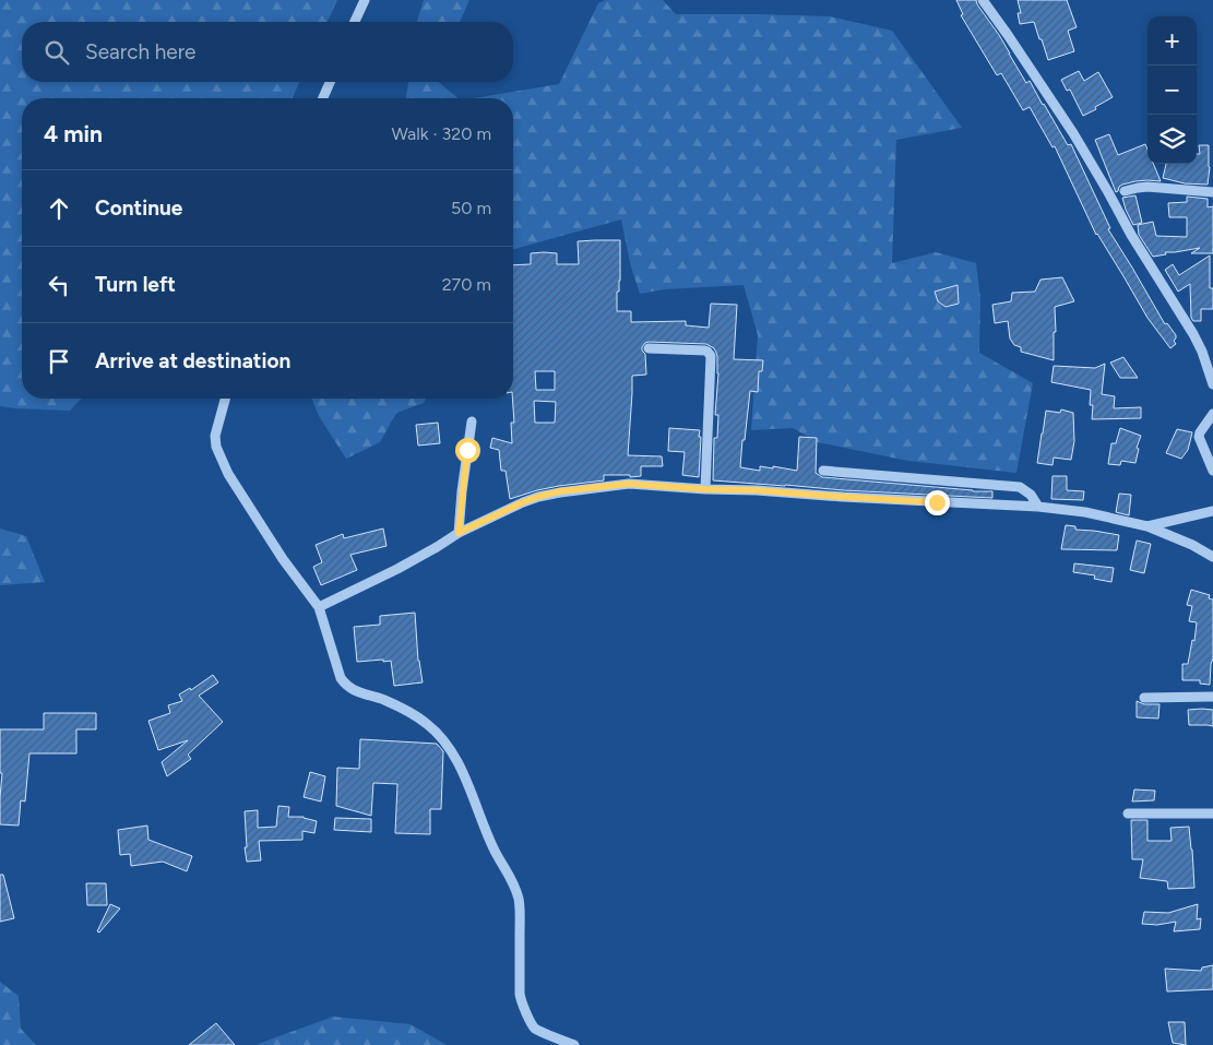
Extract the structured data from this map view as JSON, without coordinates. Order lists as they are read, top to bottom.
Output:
{
  "page": {
    "map_buttons": ["+", "−"],
    "search": "Search here",
    "heading": ["4 min", "Walk · 320 m"],
    "list": [
      ["Continue", "50 m"],
      ["Turn left", "270 m"],
      "Arrive at destination"
    ]
  }
}
